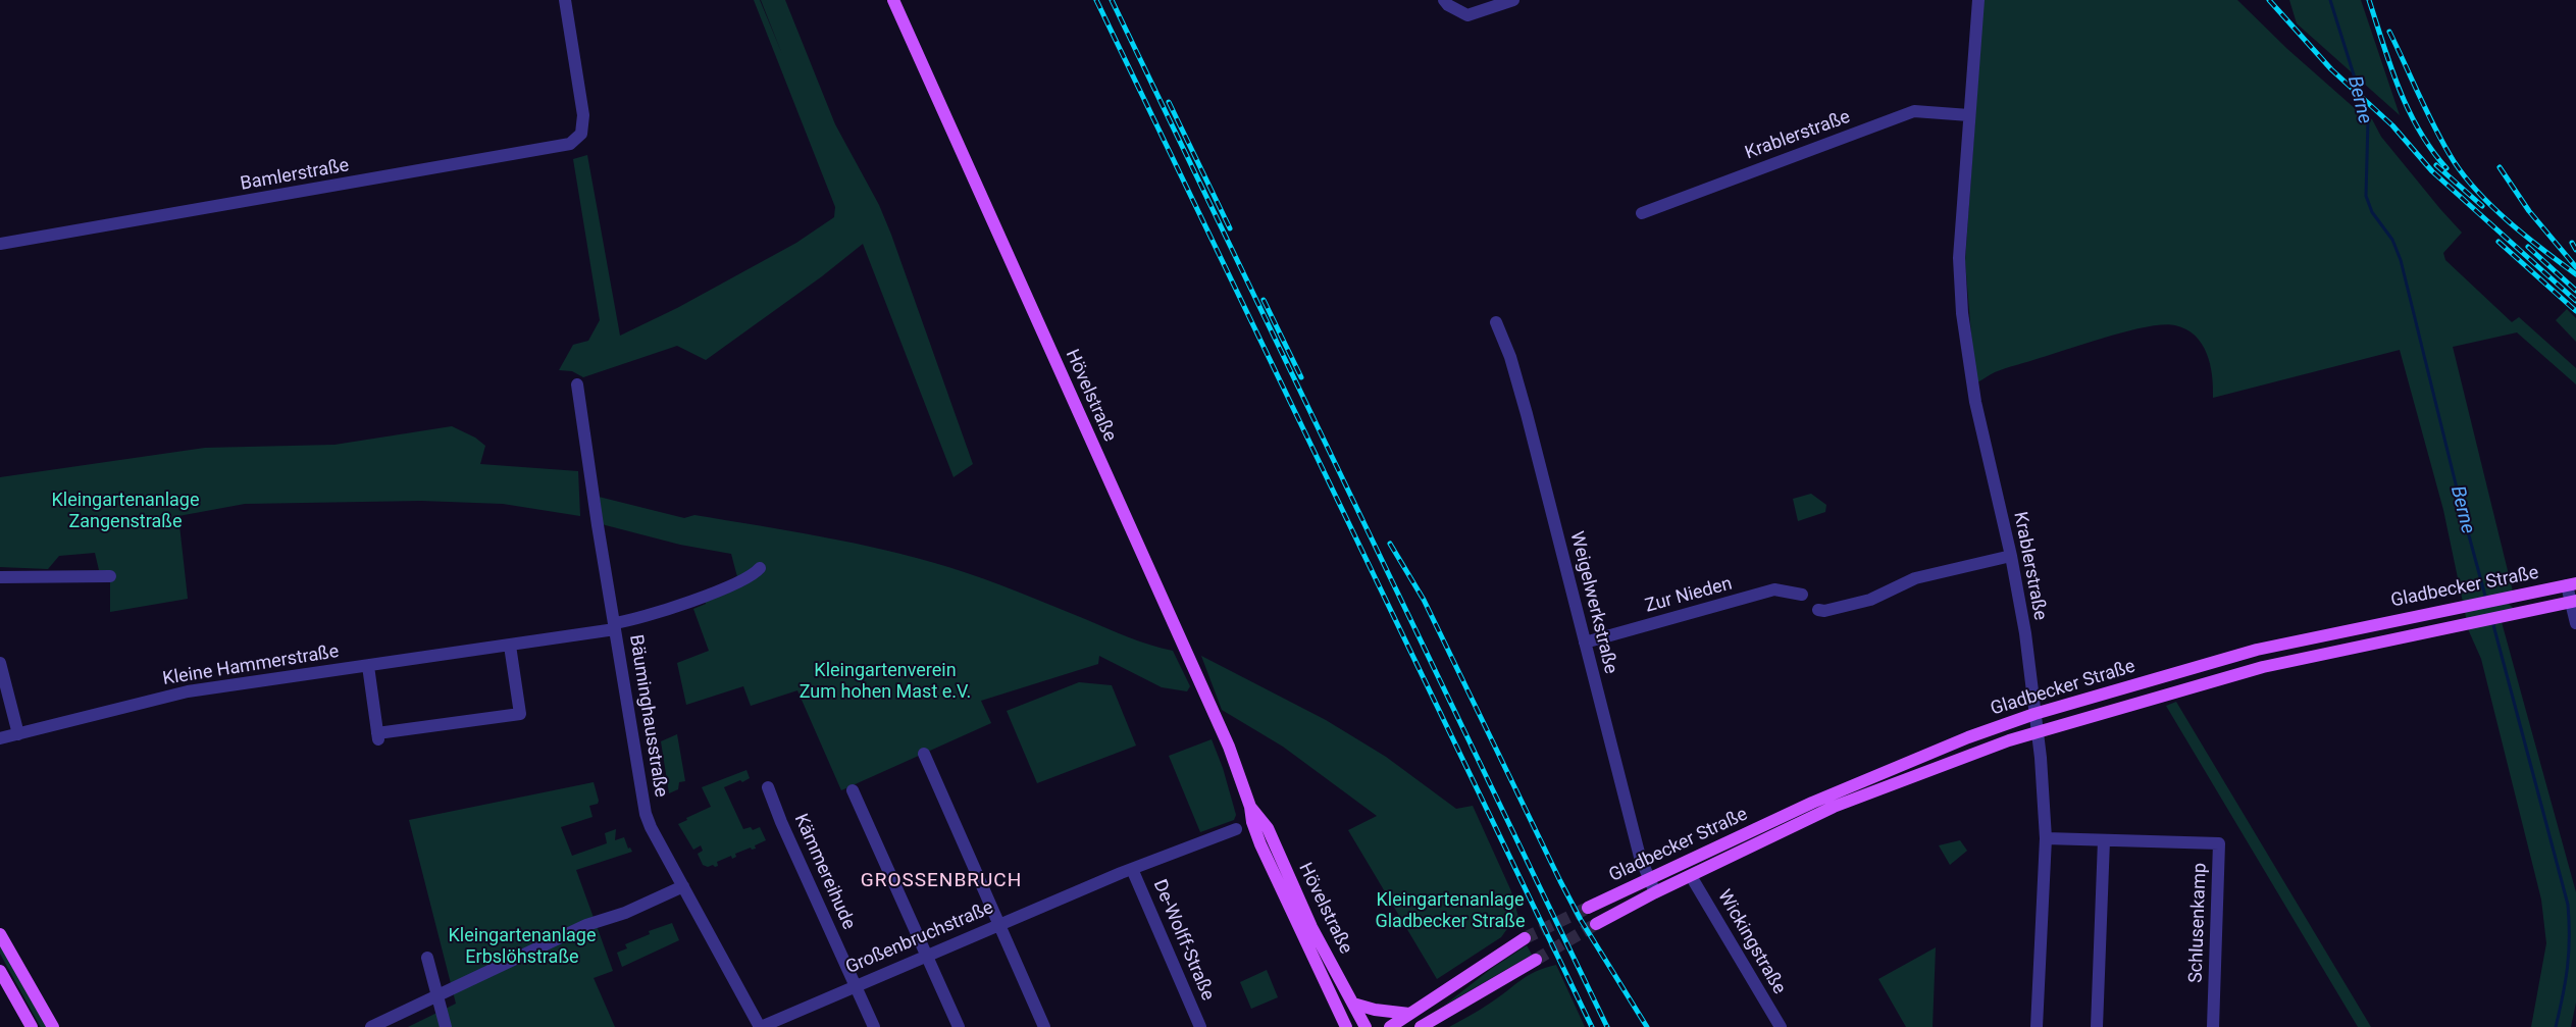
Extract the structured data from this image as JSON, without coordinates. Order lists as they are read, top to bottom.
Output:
{
  "streets": {
    "main road": ["Hövelstraße", "Gladbecker Straße"],
    "street": [
      "Krablerstraße",
      "Bamlerstraße",
      "Zur Nieden",
      "Weigelwerkstraße",
      "Kleine Hammerstraße",
      "Bäuminghausstraße",
      "Kämmereihude",
      "Schlusenkamp",
      "Großenbruchstraße",
      "De-Wolff-Straße",
      "Wickingstraße"
    ]
  },
  "crossings": [
    ["Krablerstraße", "Gladbecker Straße"],
    ["Krablerstraße", "Schlusenkamp"],
    ["Gladbecker Straße", "Weigelwerkstraße"],
    ["Gladbecker Straße", "Wickingstraße"],
    ["Zur Nieden", "Weigelwerkstraße"],
    ["Kleine Hammerstraße", "Bäuminghausstraße"],
    ["Bäuminghausstraße", "Großenbruchstraße"],
    ["Kämmereihude", "Großenbruchstraße"],
    ["Großenbruchstraße", "De-Wolff-Straße"]
  ],
  "districts": ["GROSSENBRUCH"],
  "water": ["Berne"],
  "parks": [
    "Kleingartenanlage Zangenstraße",
    "Kleingartenverein Zum hohen Mast e.V.",
    "Kleingartenanlage Gladbecker Straße",
    "Kleingartenanlage Erbslöhstraße"
  ]
}
